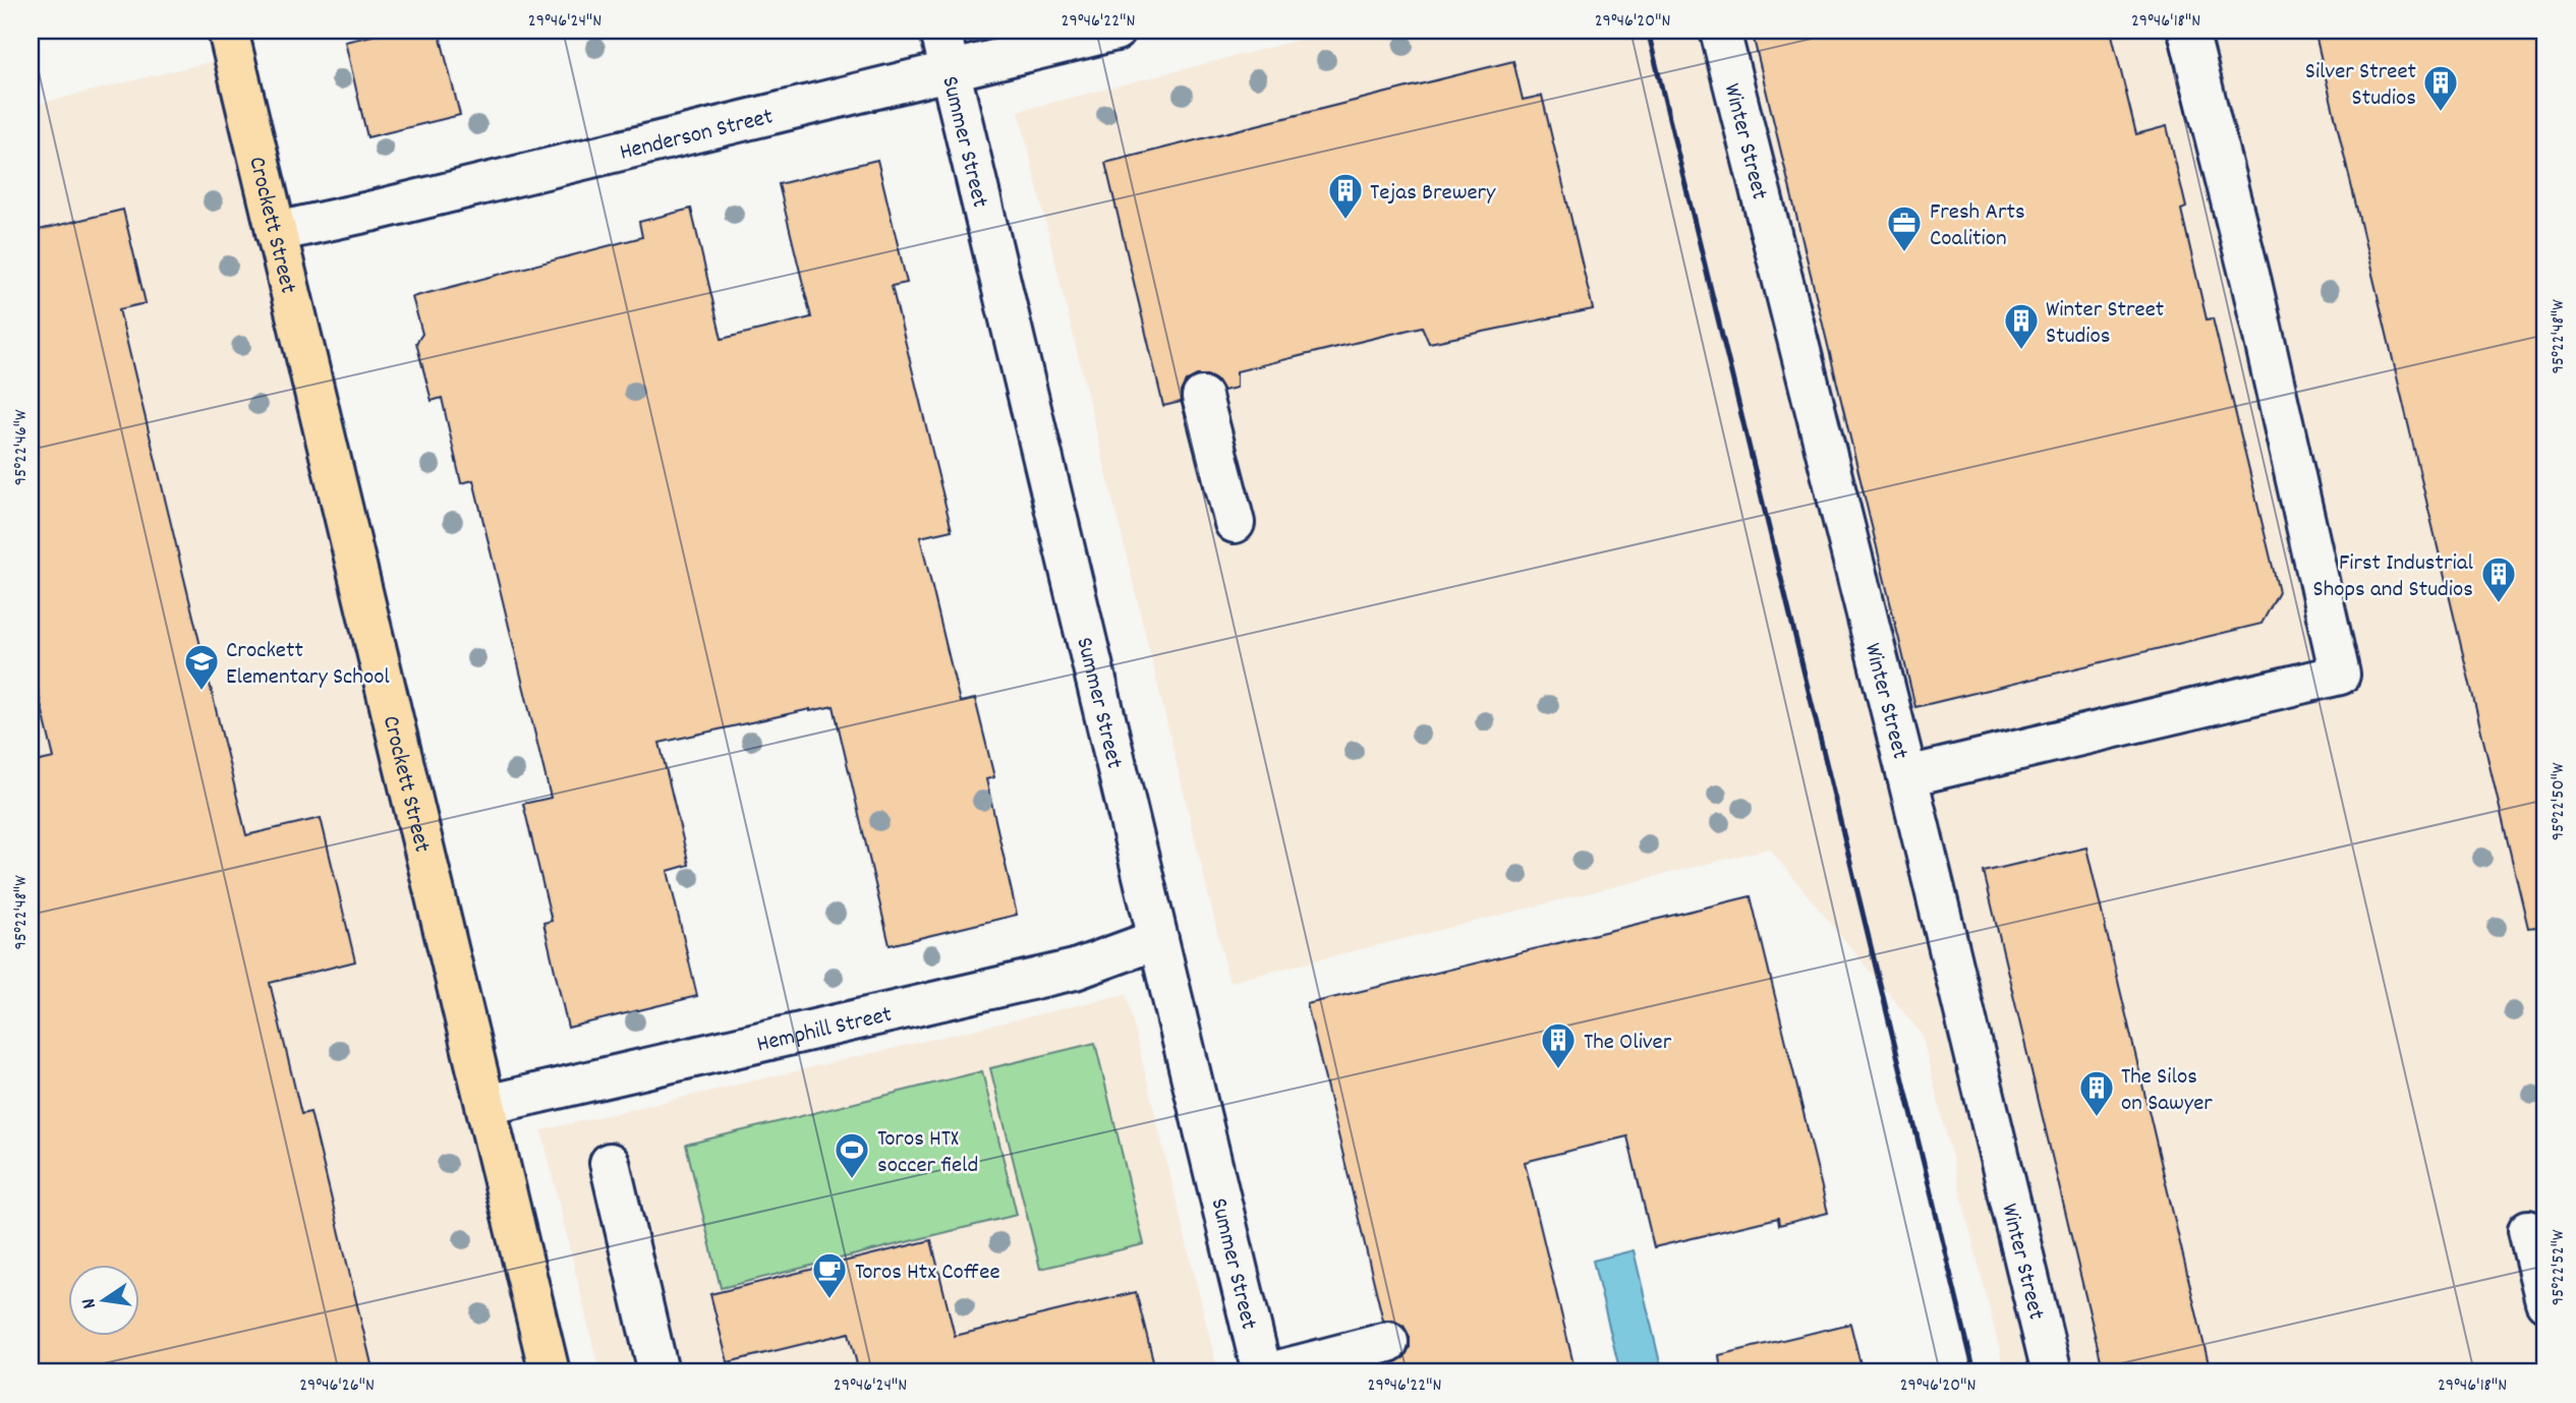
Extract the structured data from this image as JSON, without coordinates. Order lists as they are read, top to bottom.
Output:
{
  "streets": {
    "main road": ["Crockett Street"],
    "street": [
      "Henderson Street",
      "Summer Street",
      "Winter Street",
      "Hemphill Street"
    ]
  },
  "crossings": [
    ["Henderson Street", "Summer Street"],
    ["Henderson Street", "Crockett Street"],
    ["Summer Street", "Hemphill Street"],
    ["Crockett Street", "Hemphill Street"]
  ],
  "places": {
    "building": [
      "Silver Street Studios",
      "Tejas Brewery",
      "Winter Street Studios",
      "First Industrial Shops and Studios",
      "The Oliver",
      "The Silos on Sawyer"
    ],
    "office": ["Fresh Arts Coalition"],
    "school or university": ["Crockett Elementary School"],
    "sports": ["Toros HTX soccer field"],
    "cafe": ["Toros Htx Coffee"]
  },
  "north": "left",
  "coordinates": [
    "29°46'24\"N",
    "29°46'22\"N",
    "29°46'20\"N",
    "29°46'18\"N",
    "95°22'48\"W",
    "95°22'46\"W",
    "95°22'50\"W",
    "95°22'52\"W",
    "29°46'26\"N"
  ]
}
